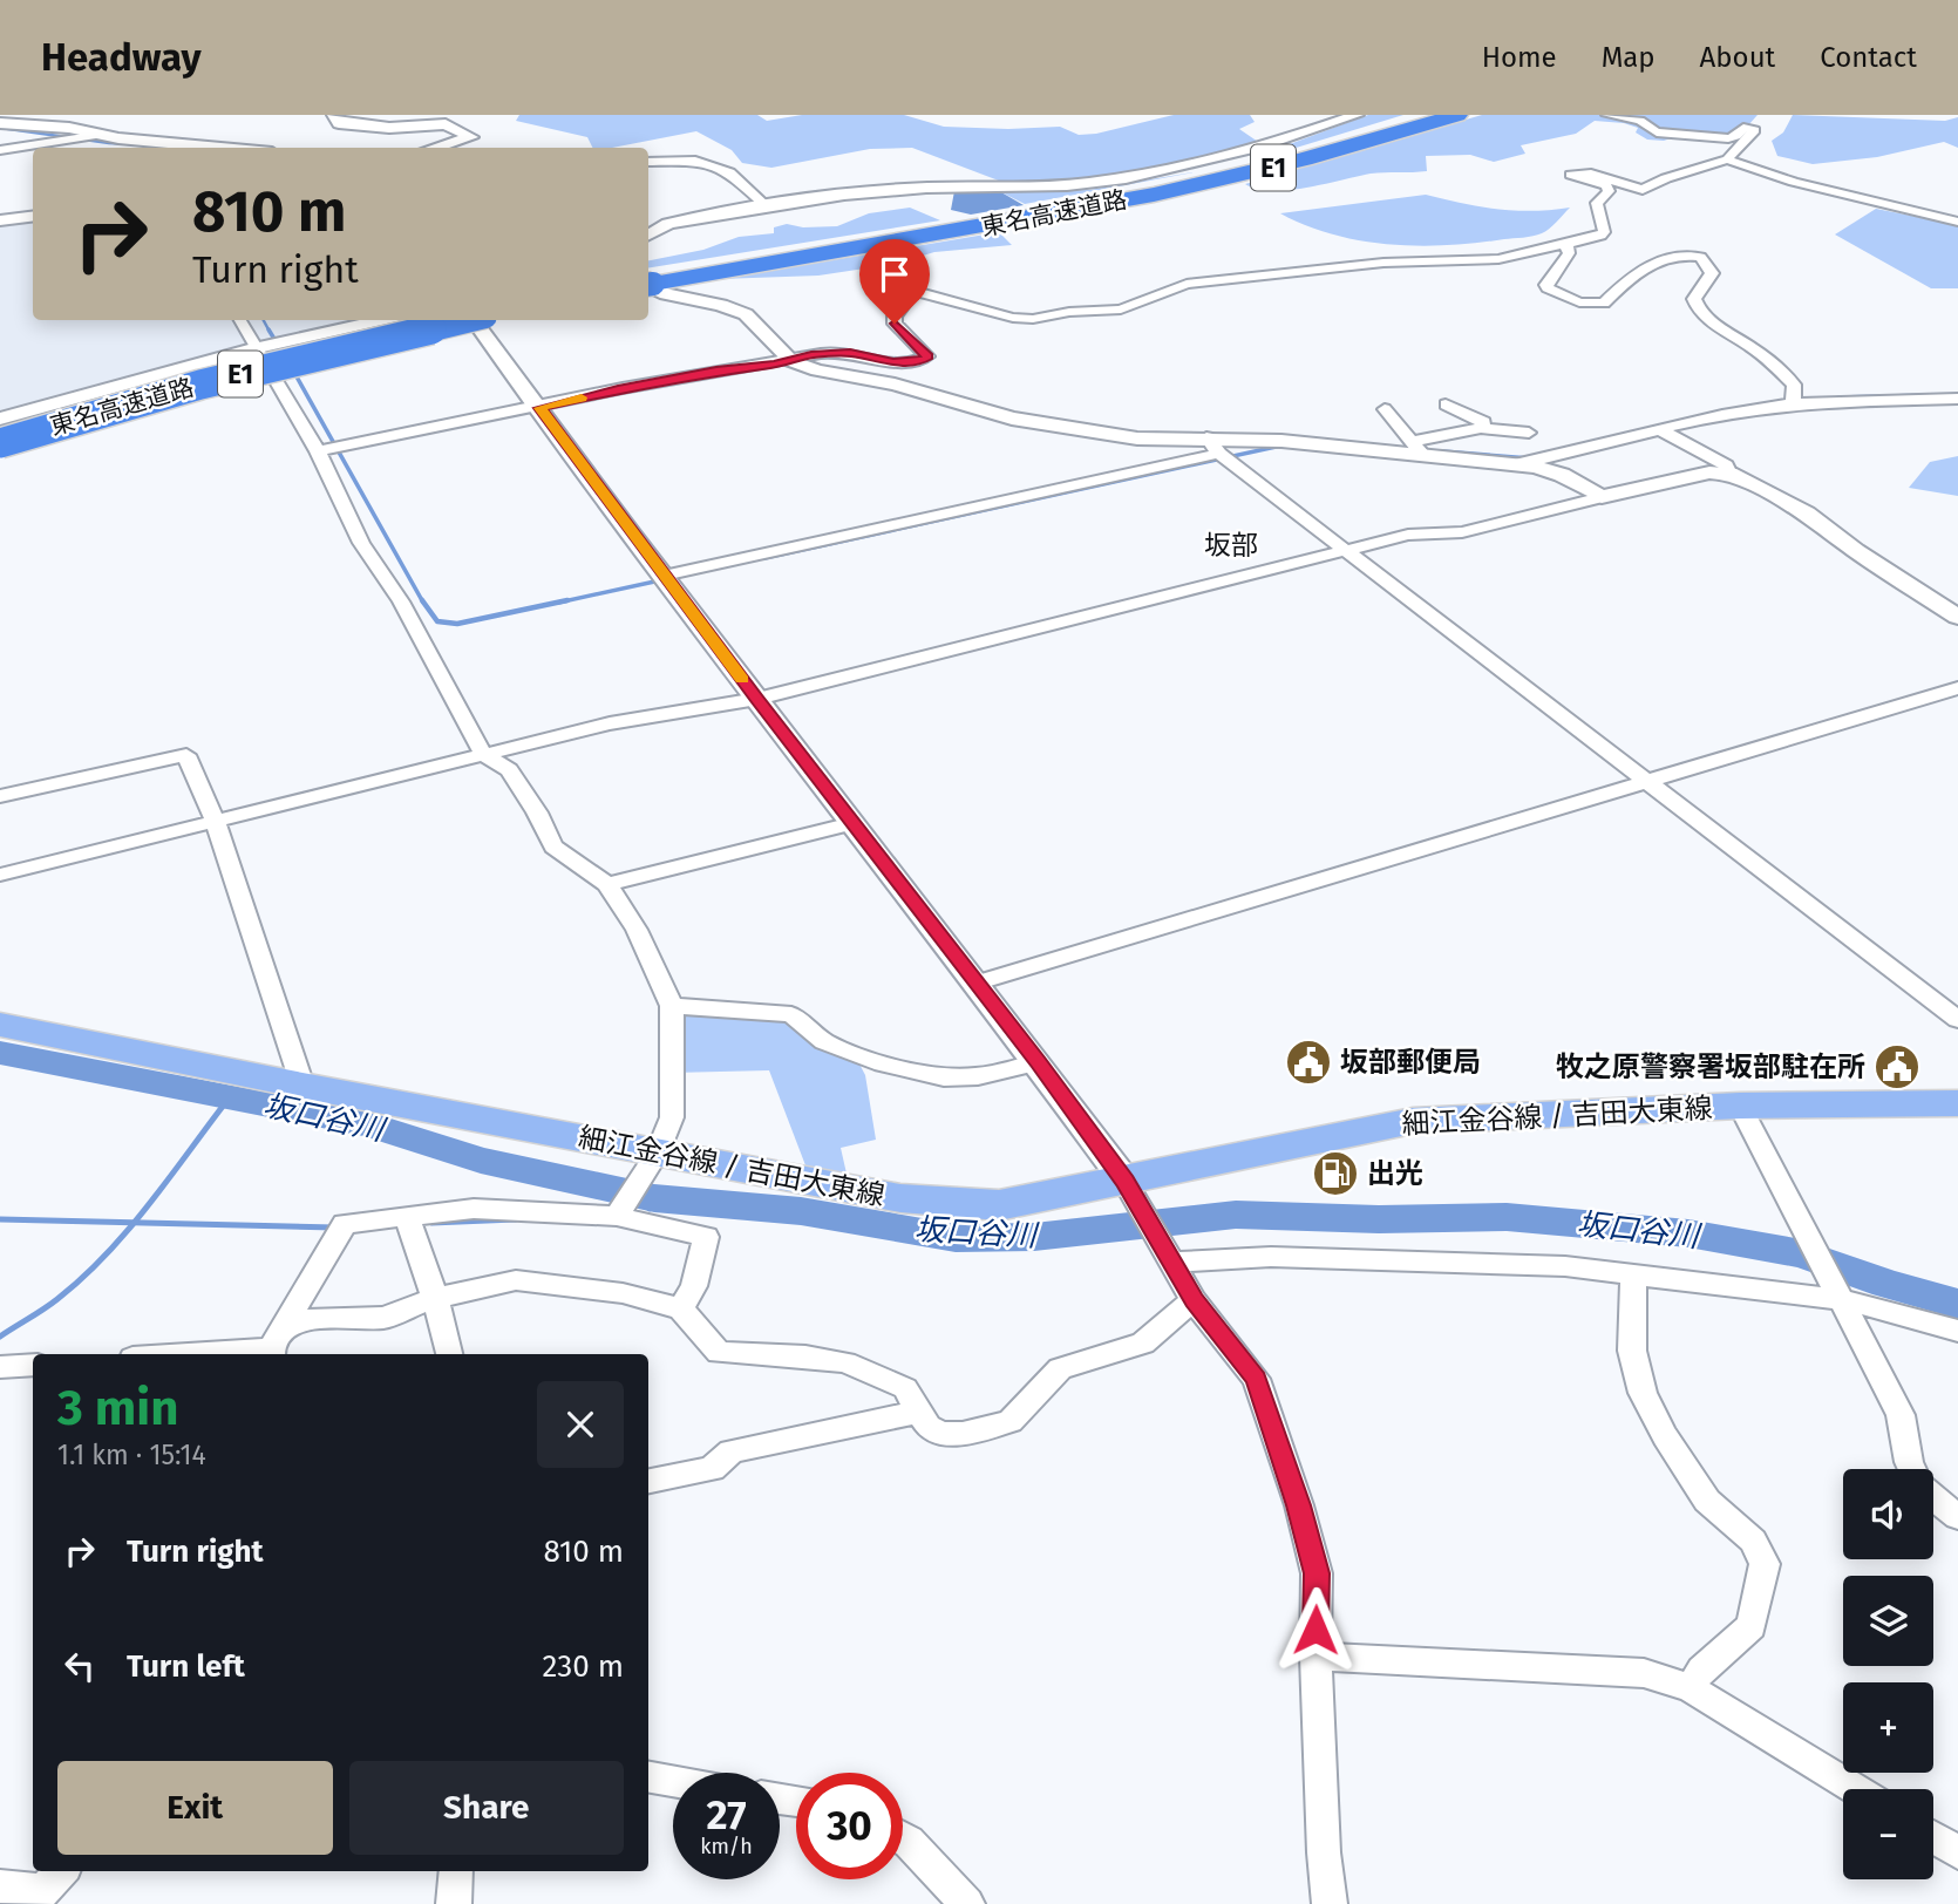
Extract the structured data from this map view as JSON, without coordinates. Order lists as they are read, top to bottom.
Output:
{
  "streets": {
    "highway": ["E1", "東名高速道路"],
    "main road": ["細江金谷線 / 吉田大東線"]
  },
  "districts": ["坂部"],
  "water": ["坂口谷川"],
  "places": {
    "public building": ["坂部郵便局", "牧之原警察署坂部駐在所"],
    "fuel station": ["出光"]
  },
  "page": {
    "header": "Headway",
    "nav": [
      "Home",
      "Map",
      "About",
      "Contact"
    ],
    "turn": ["810 m", "Turn right"],
    "heading": ["3 min", "1.1 km · 15:14"],
    "map_buttons": ["+", "−"],
    "list": [
      {
        "name": "Turn right",
        "value": "810 m"
      },
      {
        "name": "Turn left",
        "value": "230 m"
      }
    ],
    "buttons": ["Exit", "Share"],
    "speed": "27 km/h",
    "limit": "30"
  }
}
